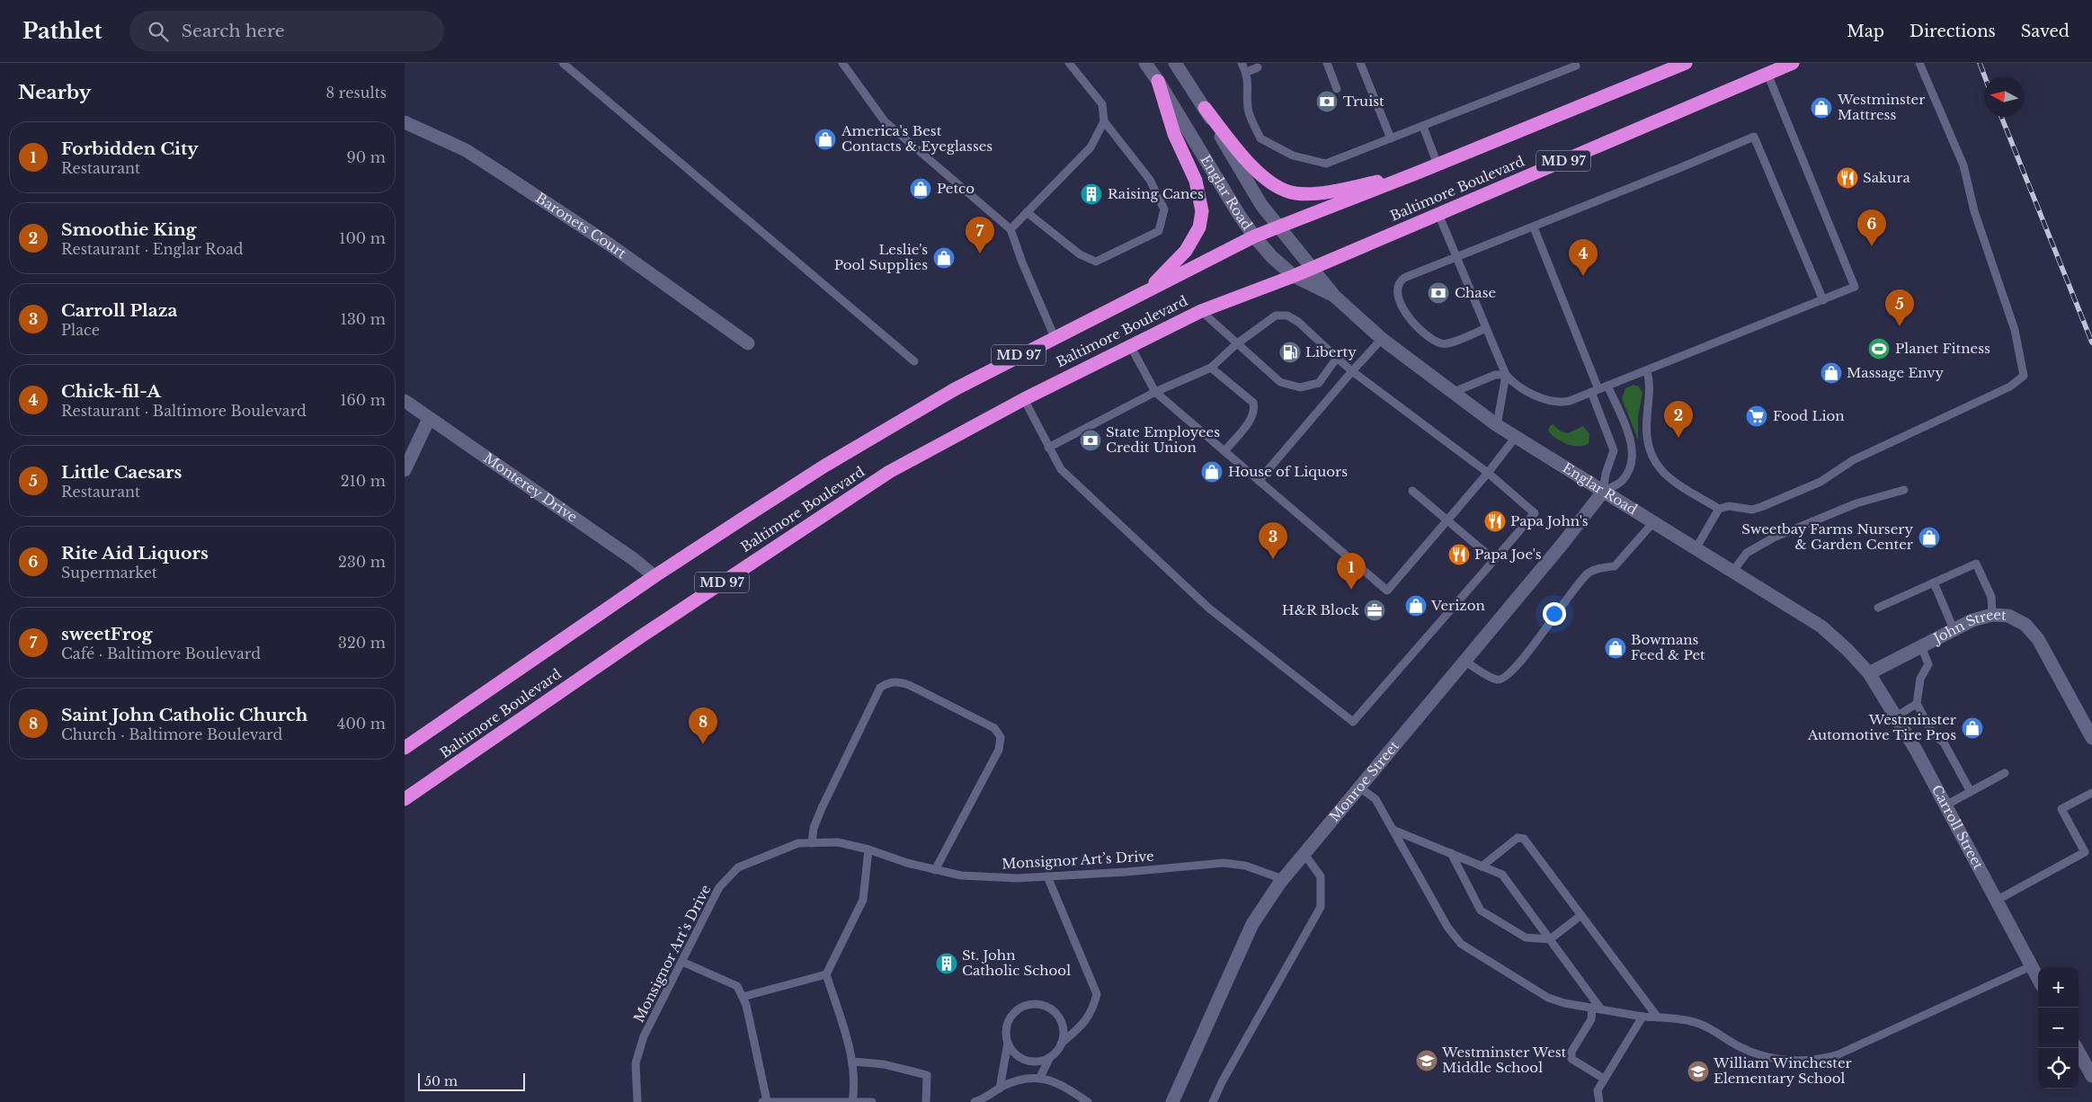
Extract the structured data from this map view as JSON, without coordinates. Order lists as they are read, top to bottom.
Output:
{
  "streets": {
    "highway": ["MD 97", "Baltimore Boulevard"],
    "street": [
      "Englar Road",
      "Baronets Court",
      "Monterey Drive",
      "John Street",
      "Monroe Street",
      "Carroll Street"
    ],
    "lane": ["Monsignor Art’s Drive"]
  },
  "crossings": [
    ["Baltimore Boulevard", "Englar Road"],
    ["Baltimore Boulevard", "Monterey Drive"],
    ["Englar Road", "John Street"],
    ["Englar Road", "Monroe Street"],
    ["Englar Road", "Carroll Street"],
    ["John Street", "Carroll Street"],
    ["Monroe Street", "Monsignor Art’s Drive"]
  ],
  "places": {
    "bank": ["Truist", "Chase", "State Employees Credit Union"],
    "shop": [
      "Westminster Mattress",
      "America's Best Contacts & Eyeglasses",
      "Petco",
      "Leslie's Pool Supplies",
      "Massage Envy",
      "House of Liquors",
      "Sweetbay Farms Nursery & Garden Center",
      "Verizon",
      "Bowmans Feed & Pet",
      "Westminster Automotive Tire Pros"
    ],
    "restaurant": ["Sakura", "Papa John's", "Papa Joe's"],
    "building": ["Raising Canes", "St. John Catholic School"],
    "sports": ["Planet Fitness"],
    "fuel station": ["Liberty"],
    "supermarket": ["Food Lion"],
    "office": ["H&R Block"],
    "school or university": ["Westminster West Middle School", "William Winchester Elementary School"]
  },
  "scale_bar": "50 m",
  "north": "left",
  "page": {
    "header": "Pathlet",
    "search": "Search here",
    "nav": ["Map", "Directions", "Saved"],
    "heading": ["Nearby", "8 results"],
    "list": [
      {
        "mark": "1",
        "name": "Forbidden City",
        "note": "Restaurant",
        "value": "90 m"
      },
      {
        "mark": "2",
        "name": "Smoothie King",
        "note": "Restaurant · Englar Road",
        "value": "100 m"
      },
      {
        "mark": "3",
        "name": "Carroll Plaza",
        "note": "Place",
        "value": "130 m"
      },
      {
        "mark": "4",
        "name": "Chick-fil-A",
        "note": "Restaurant · Baltimore Boulevard",
        "value": "160 m"
      },
      {
        "mark": "5",
        "name": "Little Caesars",
        "note": "Restaurant",
        "value": "210 m"
      },
      {
        "mark": "6",
        "name": "Rite Aid Liquors",
        "note": "Supermarket",
        "value": "230 m"
      },
      {
        "mark": "7",
        "name": "sweetFrog",
        "note": "Café · Baltimore Boulevard",
        "value": "320 m"
      },
      {
        "mark": "8",
        "name": "Saint John Catholic Church",
        "note": "Church · Baltimore Boulevard",
        "value": "400 m"
      }
    ],
    "pins": [
      "6",
      "7",
      "4",
      "5",
      "2",
      "3",
      "1",
      "8"
    ],
    "map_buttons": ["+", "−"],
    "scale": "50 m"
  }
}
